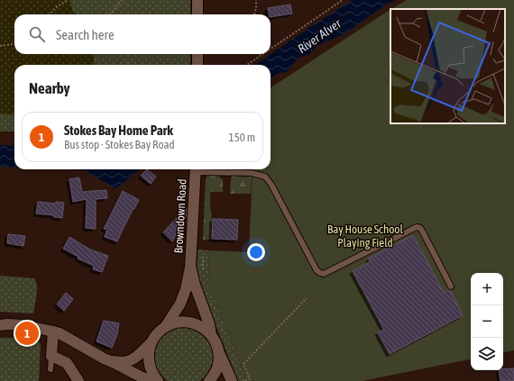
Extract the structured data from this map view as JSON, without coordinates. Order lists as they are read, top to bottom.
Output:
{
  "streets": {
    "street": ["Browndown Road"]
  },
  "water": ["River Alver"],
  "parks": ["Bay House School Playing Field"],
  "page": {
    "search": "Search here",
    "heading": "Nearby",
    "list": [
      {
        "mark": "1",
        "name": "Stokes Bay Home Park",
        "note": "Bus stop · Stokes Bay Road",
        "value": "150 m"
      }
    ],
    "map_buttons": ["+", "−"],
    "pins": "1"
  }
}
